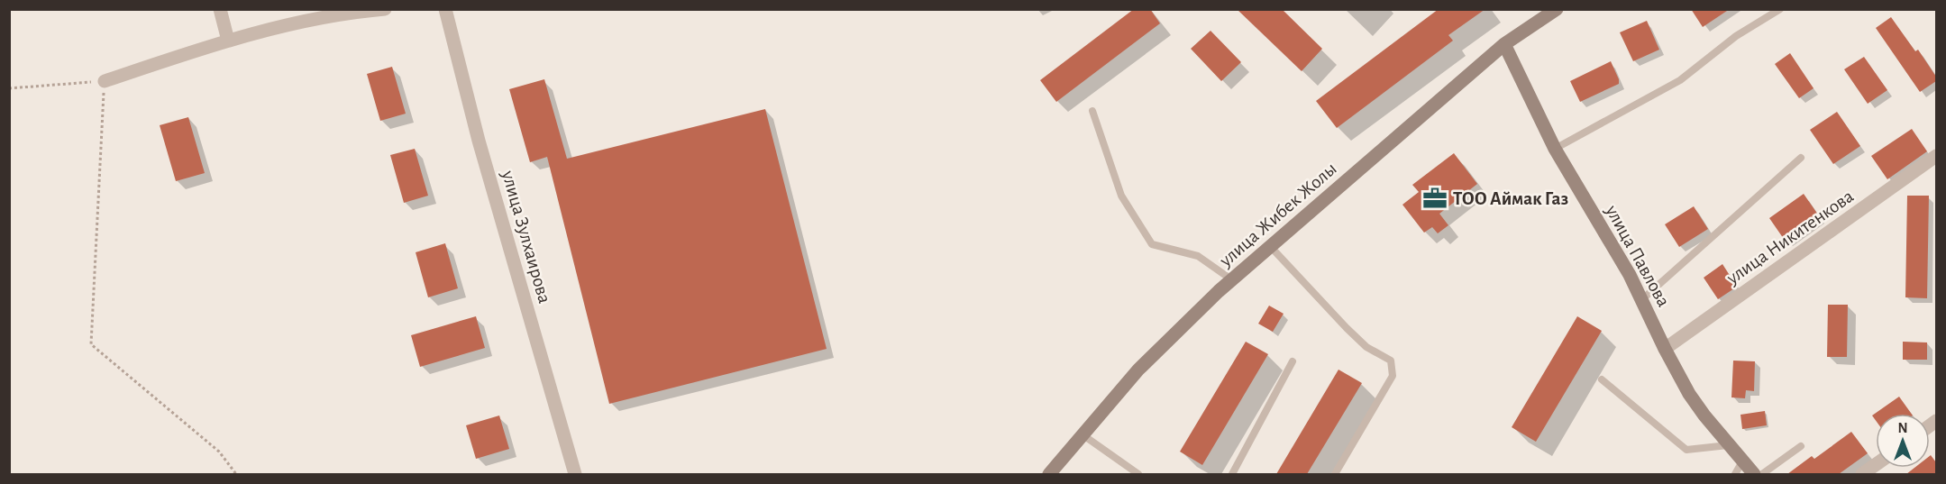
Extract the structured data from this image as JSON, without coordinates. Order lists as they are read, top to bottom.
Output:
{
  "streets": {
    "street": [
      "улица Жибек Жолы",
      "улица Зулхаирова",
      "улица Никитенкова",
      "улица Павлова"
    ]
  },
  "crossings": [
    ["улица Жибек Жолы", "улица Павлова"],
    ["улица Никитенкова", "улица Павлова"]
  ],
  "places": {
    "office": ["ТОО Аймак Газ"]
  },
  "north": "top"
}
